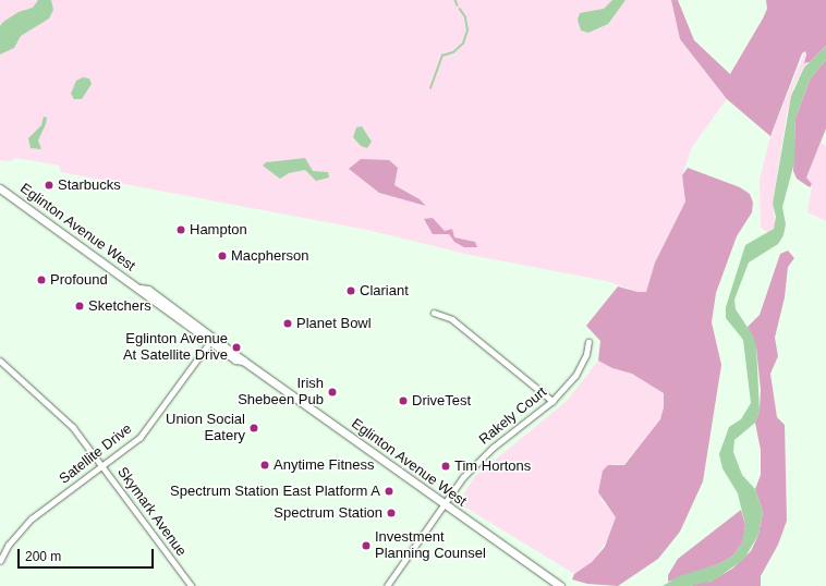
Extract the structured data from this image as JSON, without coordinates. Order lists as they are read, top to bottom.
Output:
{
  "streets": {
    "main road": ["Eglinton Avenue West"],
    "street": ["Rakely Court", "Satellite Drive", "Skymark Avenue"]
  },
  "crossings": [
    ["Eglinton Avenue West", "Rakely Court"],
    ["Eglinton Avenue West", "Satellite Drive"],
    ["Satellite Drive", "Skymark Avenue"]
  ],
  "places": [
    "Starbucks",
    "Hampton",
    "Macpherson",
    "Profound",
    "Clariant",
    "Sketchers",
    "Planet Bowl",
    "Eglinton Avenue At Satellite Drive",
    "Irish Shebeen Pub",
    "DriveTest",
    "Union Social Eatery",
    "Anytime Fitness",
    "Tim Hortons",
    "Spectrum Station East Platform A",
    "Spectrum Station",
    "Investment Planning Counsel"
  ],
  "scale_bar": "200 m"
}
